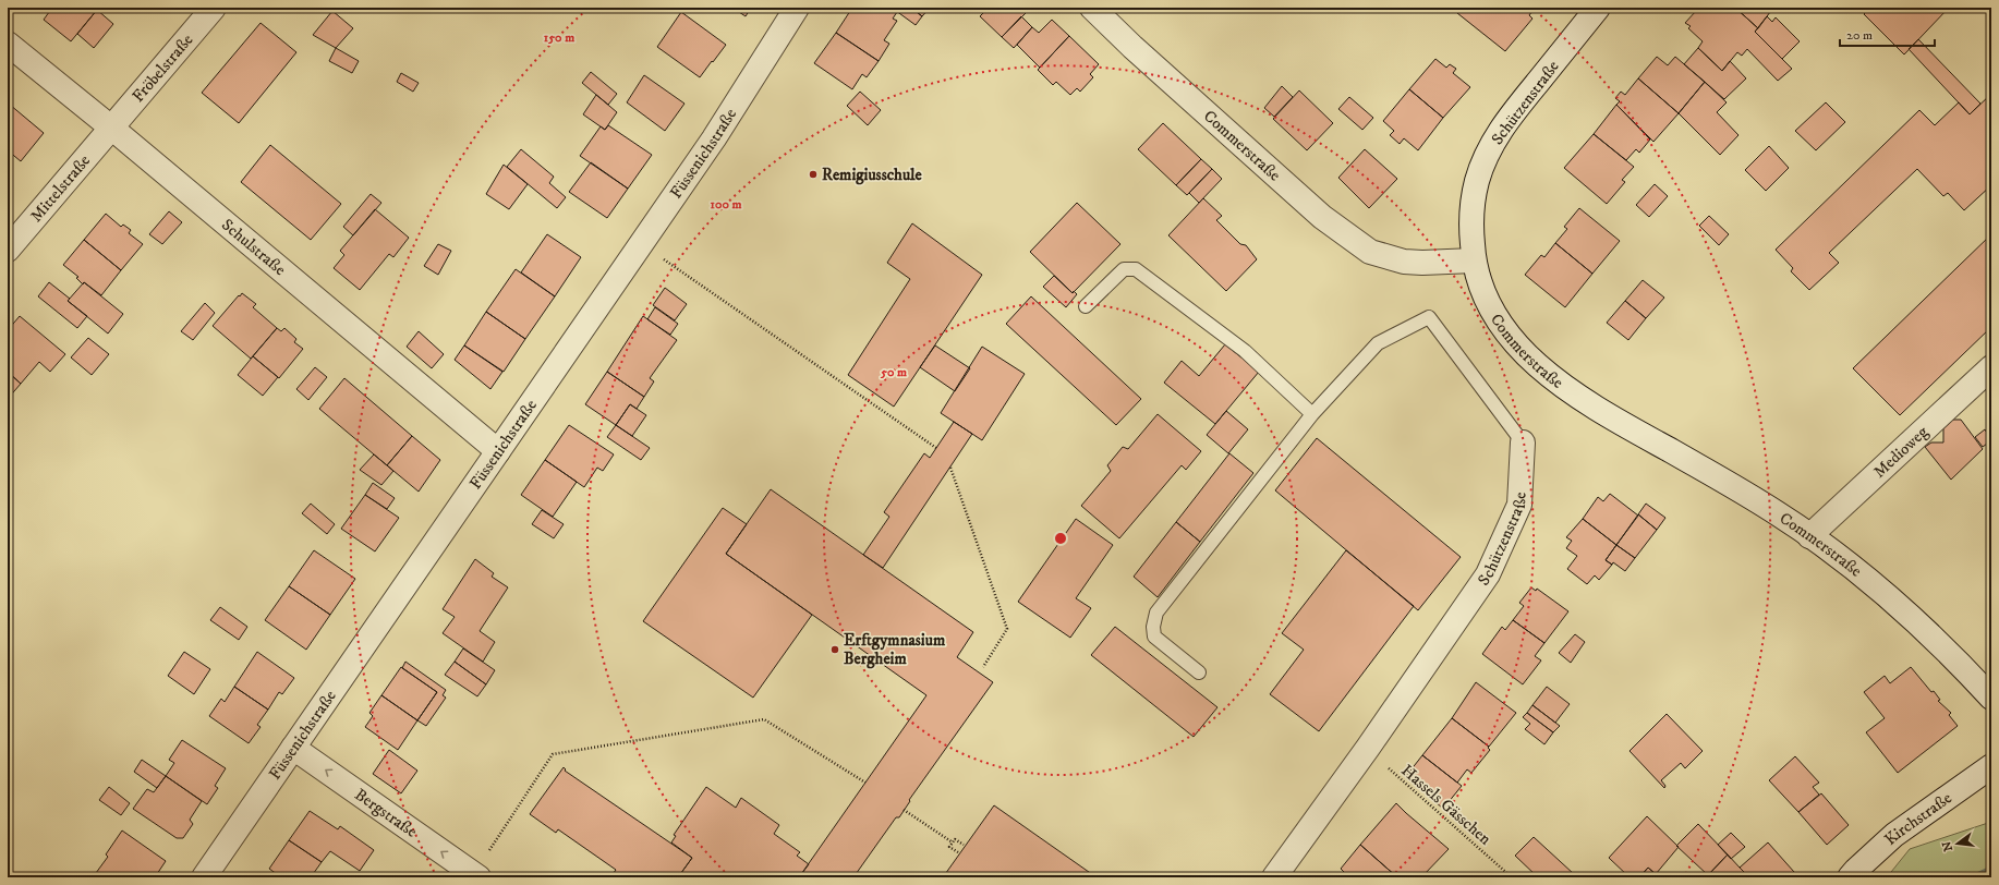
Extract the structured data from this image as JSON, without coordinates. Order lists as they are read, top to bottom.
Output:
{
  "streets": {
    "street": [
      "Fröbelstraße",
      "Schützenstraße",
      "Commerstraße",
      "Füssenichstraße",
      "Mittelstraße",
      "Schulstraße",
      "Medioweg",
      "Bergstraße",
      "Kirchstraße"
    ],
    "path": ["Hassels Gässchen"]
  },
  "crossings": [
    ["Fröbelstraße", "Mittelstraße"],
    ["Fröbelstraße", "Schulstraße"],
    ["Schützenstraße", "Commerstraße"],
    ["Schützenstraße", "Hassels Gässchen"],
    ["Commerstraße", "Medioweg"],
    ["Füssenichstraße", "Schulstraße"],
    ["Füssenichstraße", "Bergstraße"],
    ["Mittelstraße", "Schulstraße"]
  ],
  "one_way": ["Bergstraße"],
  "places": ["Remigiusschule", "Erftgymnasium Bergheim"],
  "scale_bar": "20 m",
  "north": "left",
  "rings": ["150 m", "100 m", "50 m"]
}
